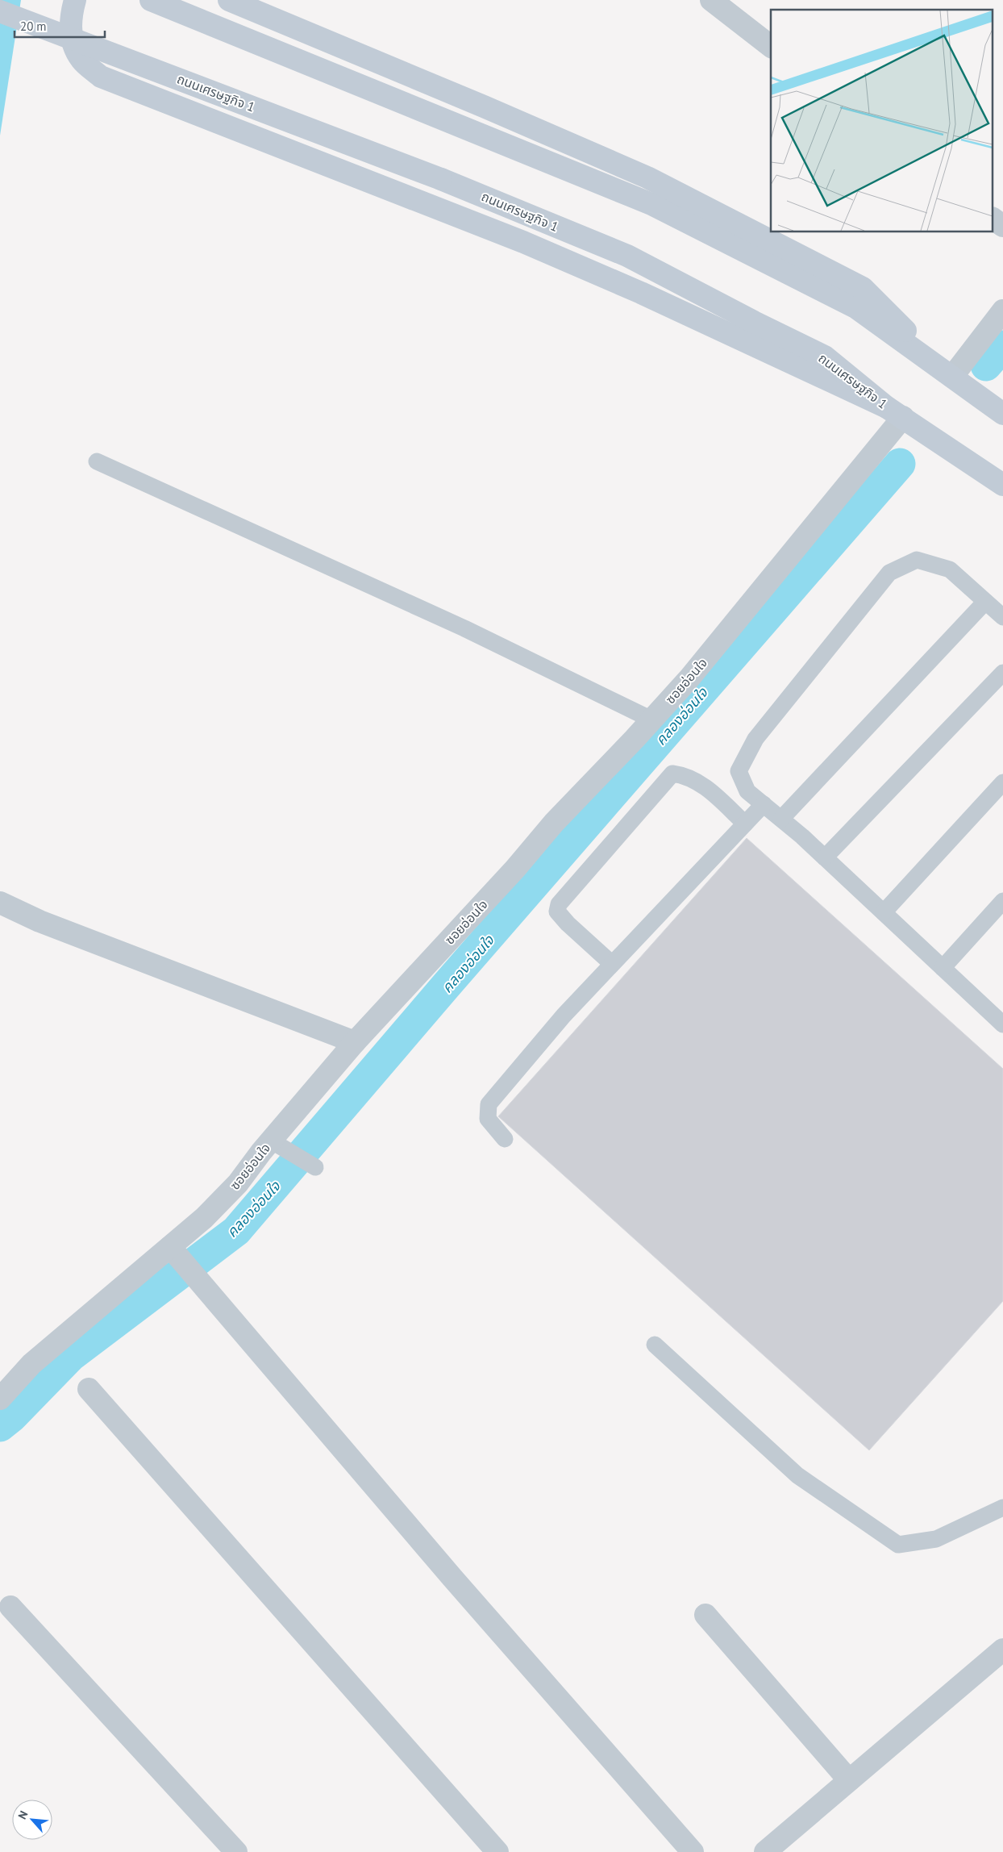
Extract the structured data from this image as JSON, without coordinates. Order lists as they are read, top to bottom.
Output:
{
  "streets": {
    "main road": ["ถนนเศรษฐกิจ 1"],
    "street": ["ซอยอ่อนใจ"]
  },
  "crossings": [
    ["ถนนเศรษฐกิจ 1", "ซอยอ่อนใจ"]
  ],
  "water": ["คลองอ่อนใจ"],
  "scale_bar": "20 m",
  "north": "top left"
}
